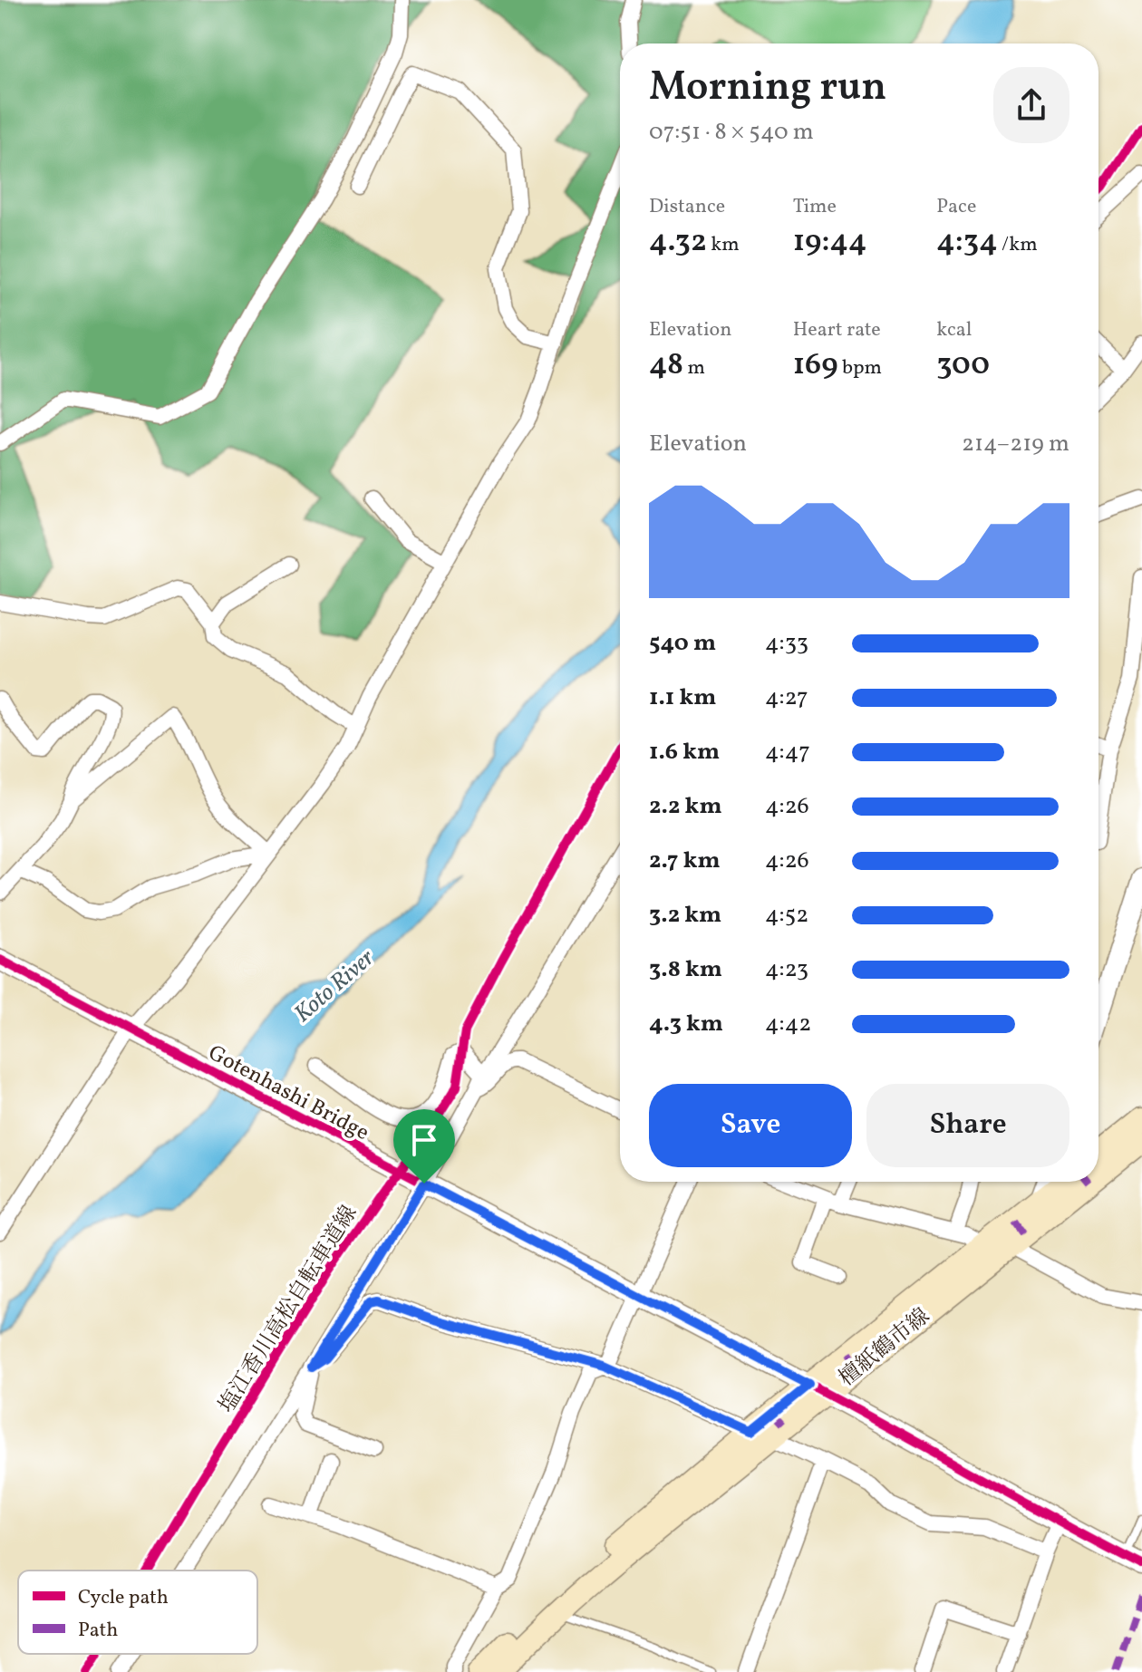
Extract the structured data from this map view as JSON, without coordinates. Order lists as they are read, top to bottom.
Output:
{
  "streets": {
    "main road": ["檀紙鶴市線"],
    "street": ["Gotenhashi Bridge"],
    "cycle path": ["塩江香川高松自転車道線"]
  },
  "crossings": [
    ["Gotenhashi Bridge", "檀紙鶴市線"]
  ],
  "water": ["Koto River"],
  "legend": ["Cycle path", "Path"],
  "page": {
    "heading": ["Morning run", "07:51 · 8 × 540 m"],
    "stats": [
      ["Distance", "4.32 km"],
      ["Time", "19:44"],
      ["Pace", "4:34 /km"],
      ["Elevation", "48 m"],
      ["Heart rate", "169 bpm"],
      ["kcal", "300"]
    ],
    "chart": ["Elevation", "214–219 m"],
    "list": [
      {
        "name": "540 m",
        "note": "4:33"
      },
      {
        "name": "1.1 km",
        "note": "4:27"
      },
      {
        "name": "1.6 km",
        "note": "4:47"
      },
      {
        "name": "2.2 km",
        "note": "4:26"
      },
      {
        "name": "2.7 km",
        "note": "4:26"
      },
      {
        "name": "3.2 km",
        "note": "4:52"
      },
      {
        "name": "3.8 km",
        "note": "4:23"
      },
      {
        "name": "4.3 km",
        "note": "4:42"
      }
    ],
    "buttons": ["Save", "Share"]
  }
}
